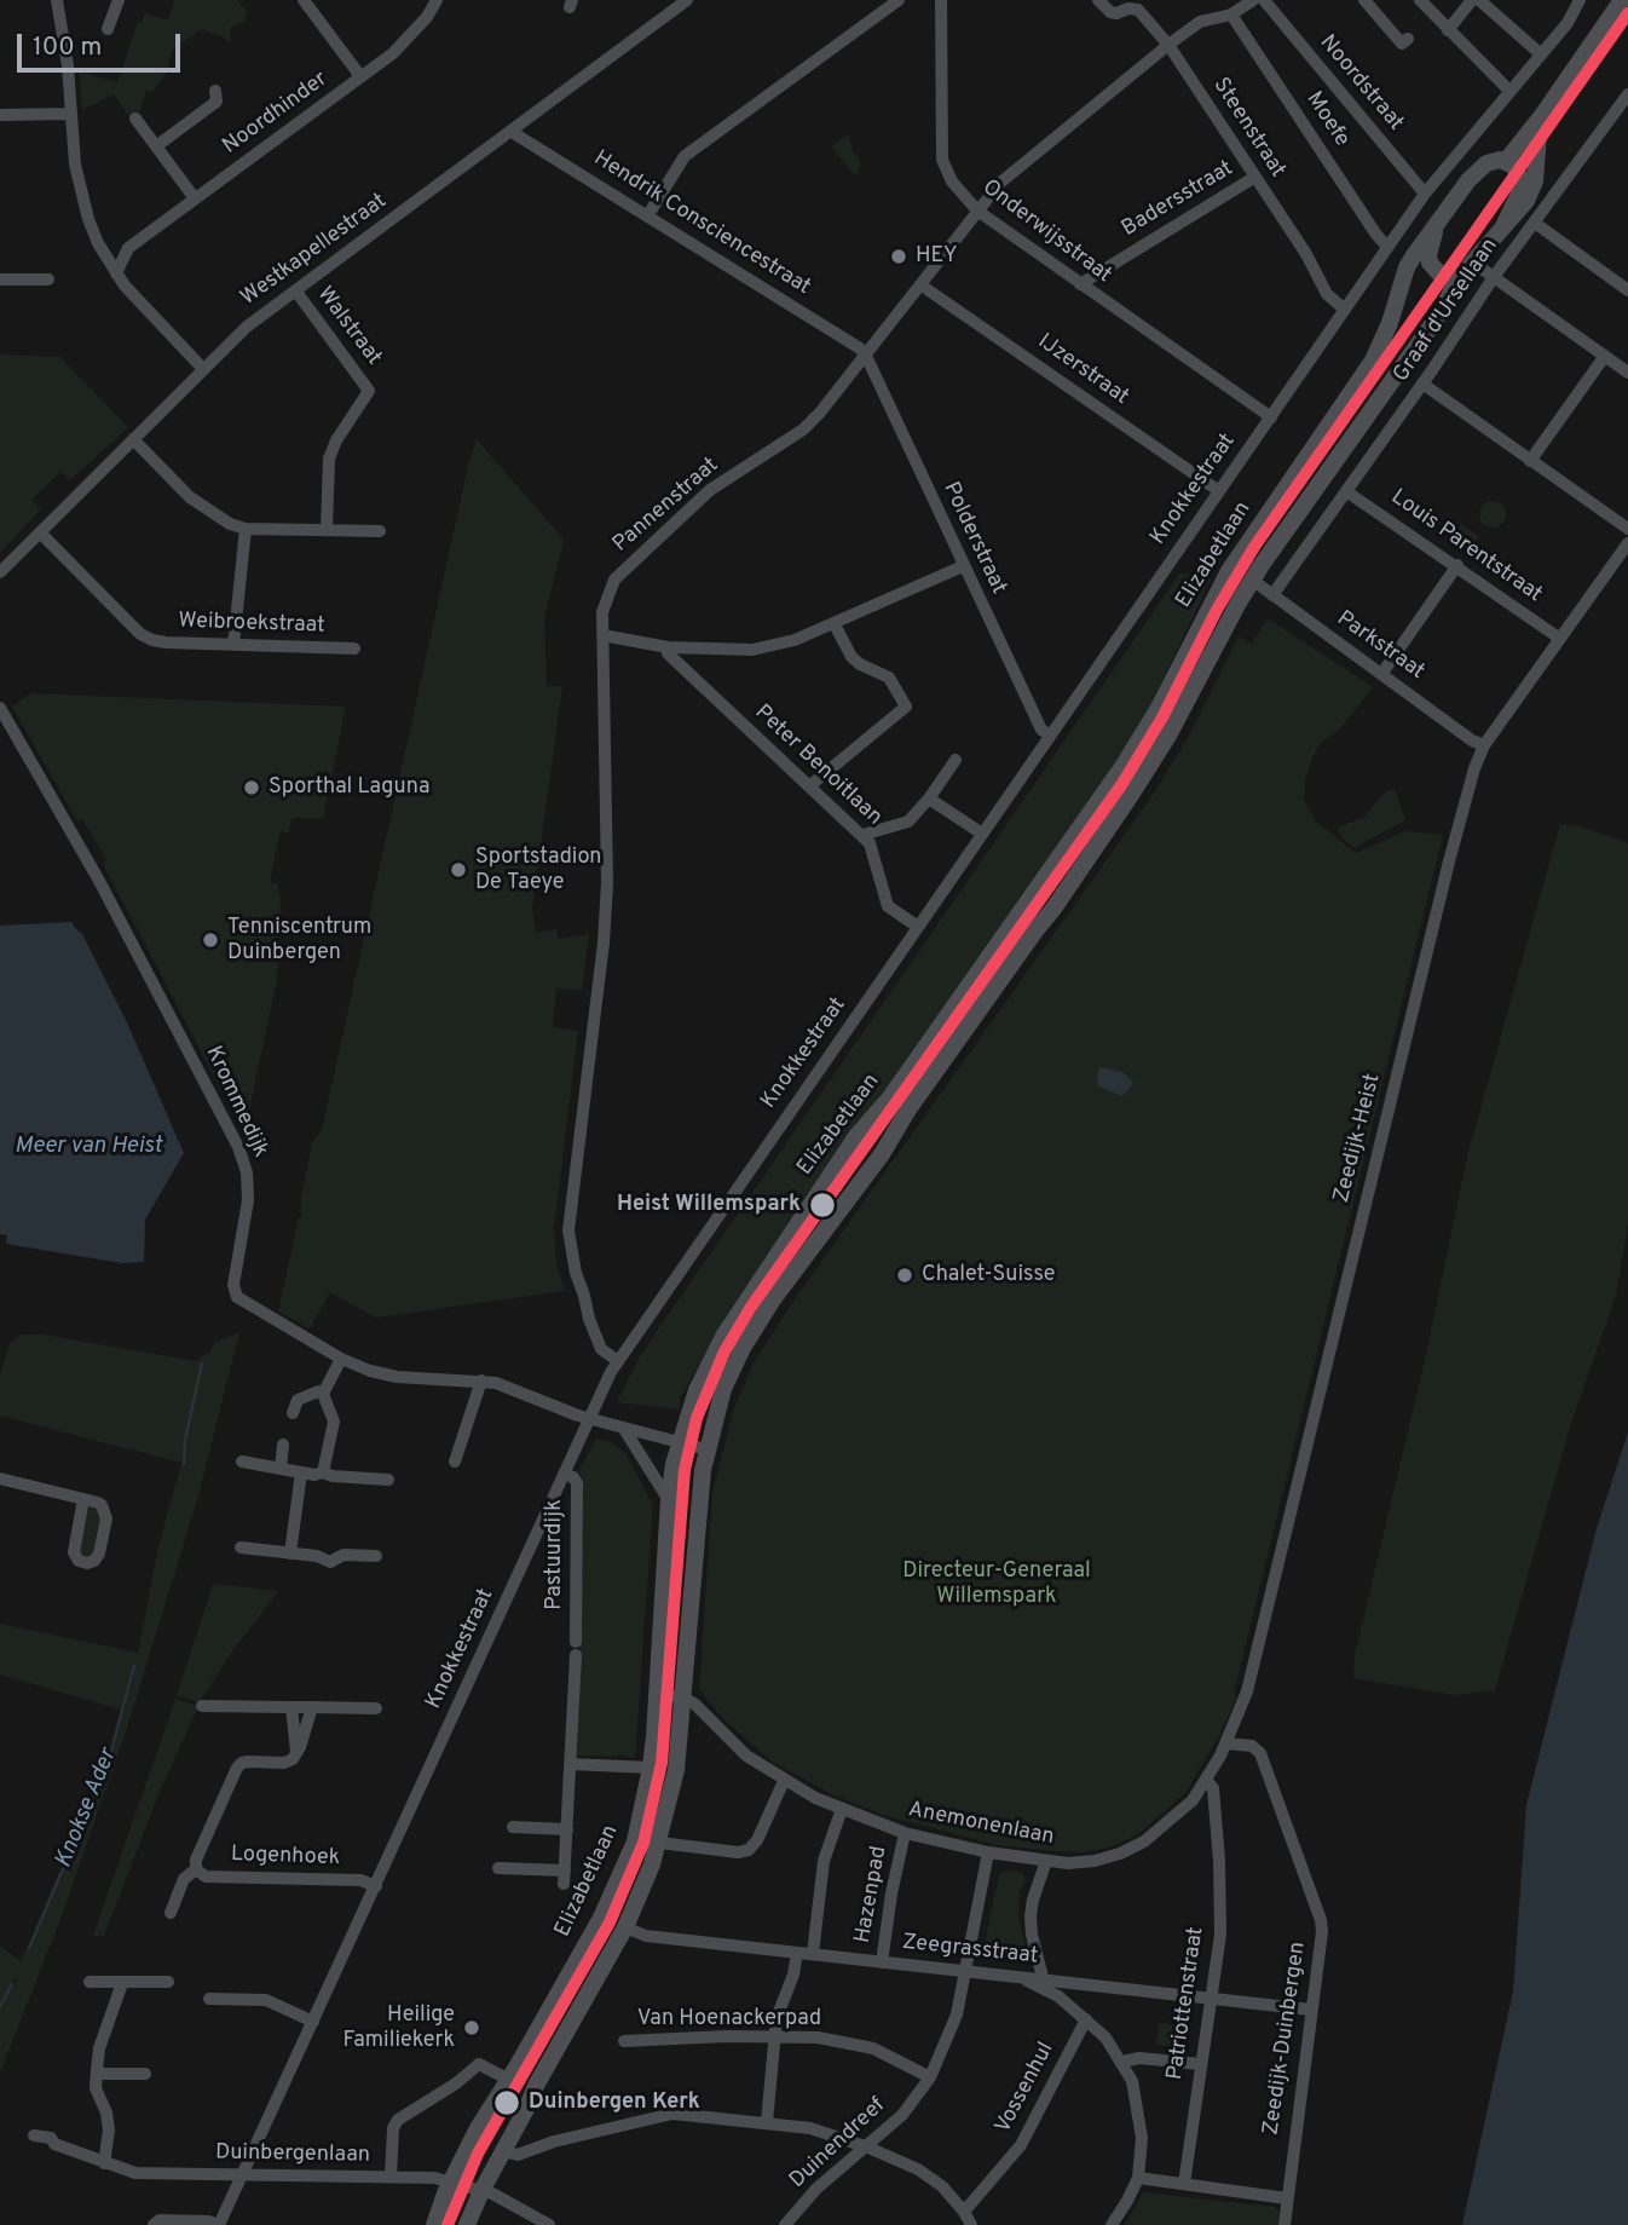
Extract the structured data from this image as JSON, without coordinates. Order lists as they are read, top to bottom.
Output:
{
  "streets": {
    "main road": ["Elizabetlaan"],
    "street": [
      "Noordstraat",
      "Noordhinder",
      "Moefe",
      "Steenstraat",
      "Badersstraat",
      "Hendrik Consciencestraat",
      "Onderwijsstraat",
      "Westkapellestraat",
      "Graaf d'Ursellaan",
      "Walstraat",
      "IJzerstraat",
      "Knokkestraat",
      "Pannenstraat",
      "Polderstraat",
      "Louis Parentstraat",
      "Weibroekstraat",
      "Parkstraat",
      "Peter Benoitlaan",
      "Krommedijk",
      "Zeedijk-Heist",
      "Pastuurdijk",
      "Anemonenlaan",
      "Logenhoek",
      "Hazenpad",
      "Zeegrasstraat",
      "Patriottenstraat",
      "Van Hoenackerpad",
      "Zeedijk-Duinbergen",
      "Vossenhul",
      "Duinendreef",
      "Duinbergenlaan"
    ]
  },
  "crossings": [
    ["Noordstraat", "Knokkestraat"],
    ["Moefe", "Knokkestraat"],
    ["Moefe", "Pannenstraat"],
    ["Steenstraat", "Badersstraat"],
    ["Steenstraat", "Knokkestraat"],
    ["Steenstraat", "Pannenstraat"],
    ["Badersstraat", "Onderwijsstraat"],
    ["Hendrik Consciencestraat", "Westkapellestraat"],
    ["Hendrik Consciencestraat", "Pannenstraat"],
    ["Hendrik Consciencestraat", "Polderstraat"],
    ["Onderwijsstraat", "Knokkestraat"],
    ["Onderwijsstraat", "Pannenstraat"],
    ["Westkapellestraat", "Walstraat"],
    ["Westkapellestraat", "Weibroekstraat"],
    ["Graaf d'Ursellaan", "Louis Parentstraat"],
    ["Graaf d'Ursellaan", "Parkstraat"],
    ["IJzerstraat", "Knokkestraat"],
    ["IJzerstraat", "Pannenstraat"],
    ["Knokkestraat", "Pannenstraat"],
    ["Knokkestraat", "Polderstraat"],
    ["Knokkestraat", "Peter Benoitlaan"],
    ["Knokkestraat", "Krommedijk"],
    ["Knokkestraat", "Pastuurdijk"],
    ["Knokkestraat", "Logenhoek"],
    ["Knokkestraat", "Duinbergenlaan"],
    ["Pannenstraat", "Polderstraat"],
    ["Louis Parentstraat", "Zeedijk-Heist"],
    ["Elizabetlaan", "Parkstraat"],
    ["Elizabetlaan", "Krommedijk"],
    ["Elizabetlaan", "Anemonenlaan"],
    ["Elizabetlaan", "Zeegrasstraat"],
    ["Elizabetlaan", "Duinbergenlaan"],
    ["Parkstraat", "Zeedijk-Heist"],
    ["Zeedijk-Heist", "Anemonenlaan"],
    ["Zeedijk-Heist", "Patriottenstraat"],
    ["Zeedijk-Heist", "Zeedijk-Duinbergen"],
    ["Anemonenlaan", "Hazenpad"],
    ["Anemonenlaan", "Patriottenstraat"],
    ["Anemonenlaan", "Duinendreef"],
    ["Hazenpad", "Zeegrasstraat"],
    ["Zeegrasstraat", "Patriottenstraat"],
    ["Zeegrasstraat", "Zeedijk-Duinbergen"],
    ["Zeegrasstraat", "Duinendreef"],
    ["Van Hoenackerpad", "Duinendreef"]
  ],
  "water": ["Meer van Heist", "Knokse Ader"],
  "parks": ["Directeur-Generaal Willemspark"],
  "places": [
    "HEY",
    "Sporthal Laguna",
    "Sportstadion De Taeye",
    "Tenniscentrum Duinbergen",
    "Heist Willemspark",
    "Chalet-Suisse",
    "Heilige Familiekerk",
    "Duinbergen Kerk"
  ],
  "scale_bar": "100 m"
}
